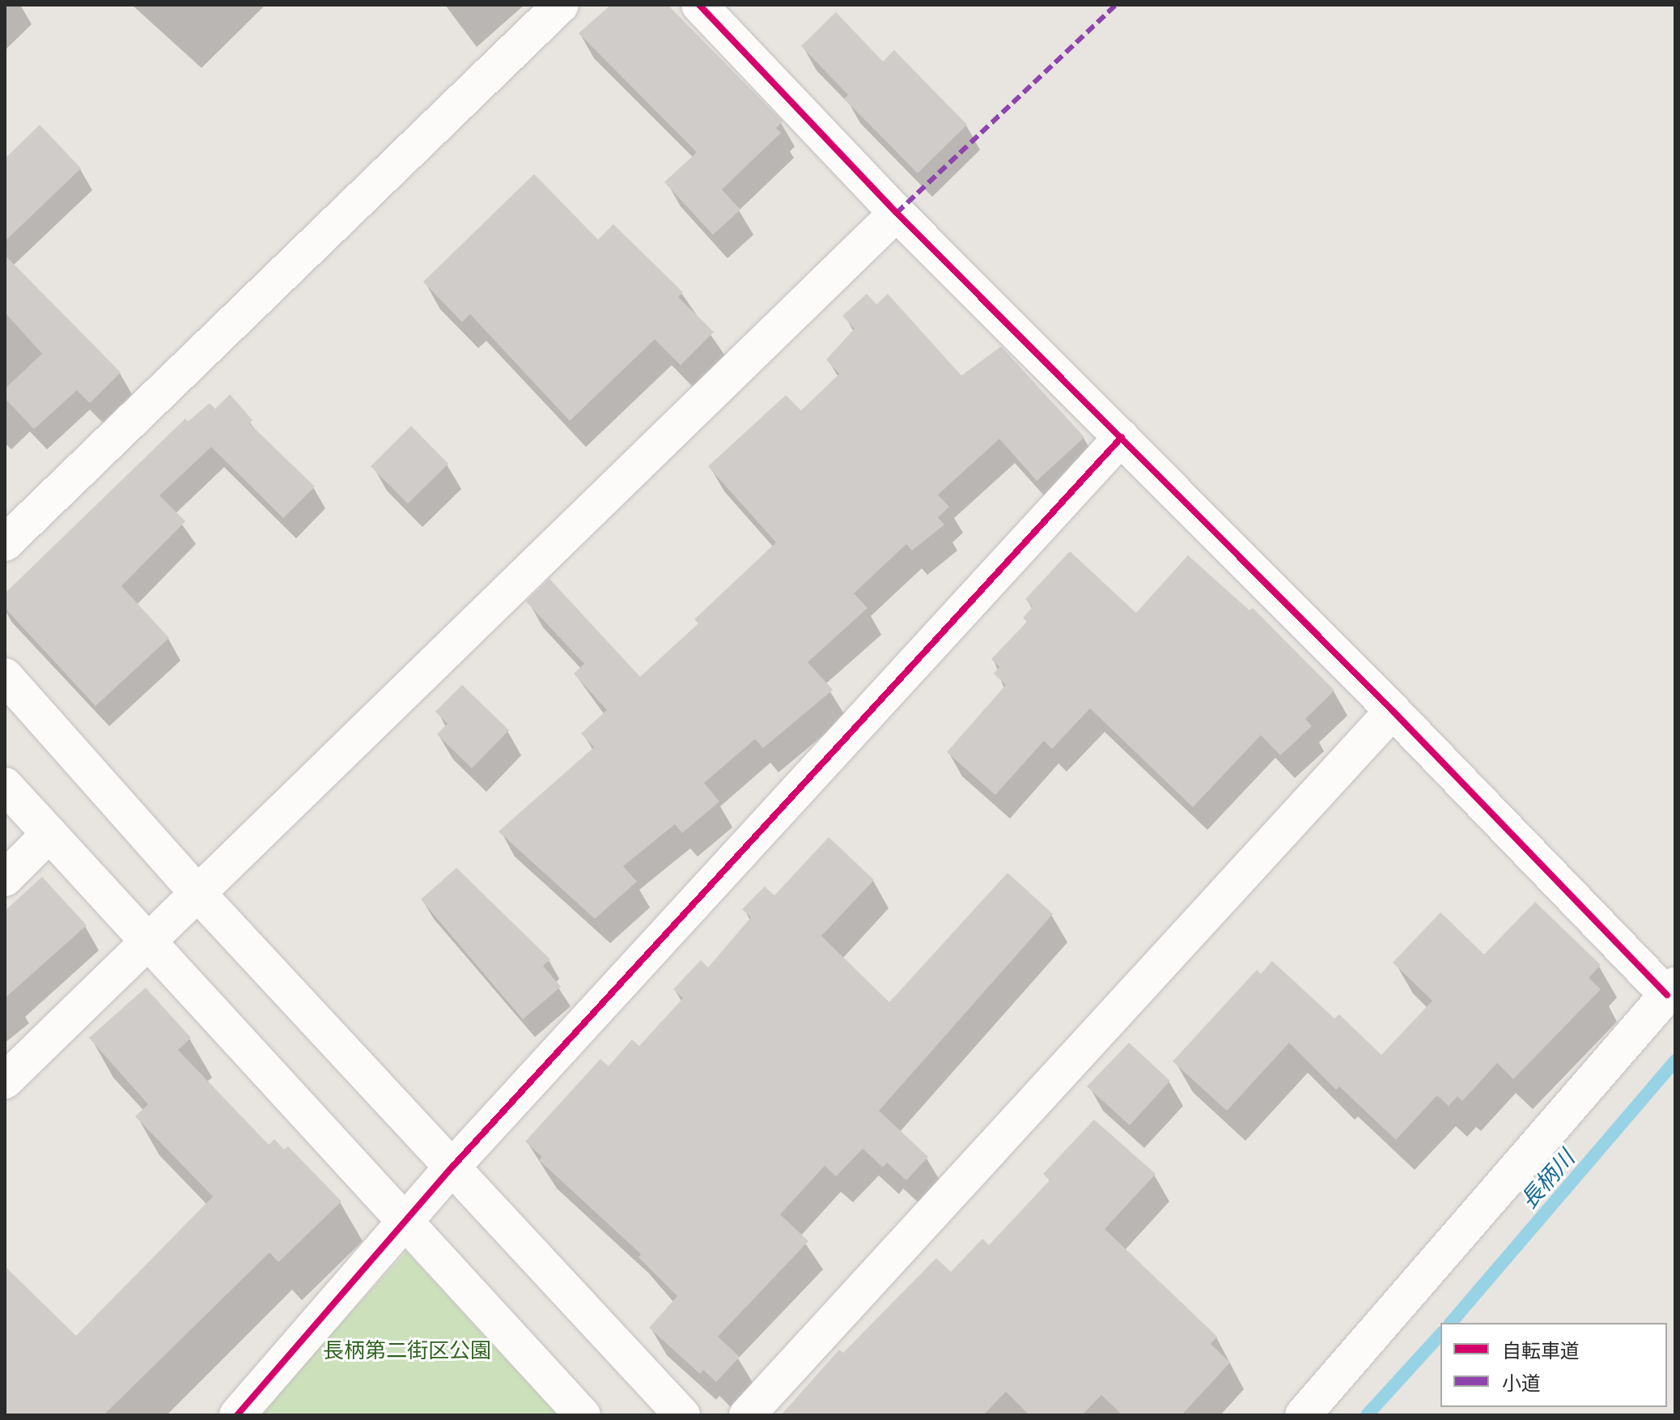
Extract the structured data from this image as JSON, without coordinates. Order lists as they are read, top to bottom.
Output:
{
  "water": ["長柄川"],
  "parks": ["長柄第二街区公園"],
  "legend": ["自転車道", "小道"]
}
